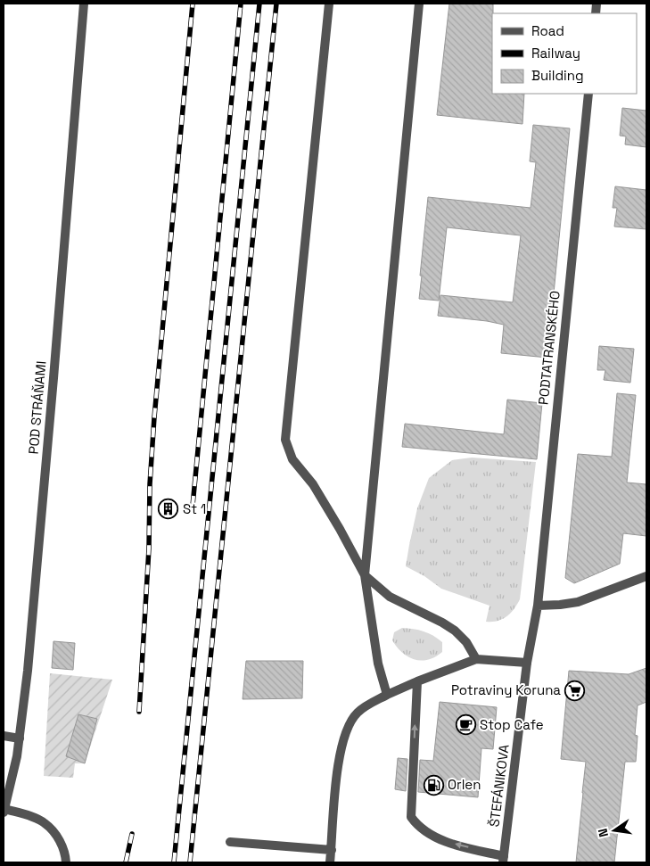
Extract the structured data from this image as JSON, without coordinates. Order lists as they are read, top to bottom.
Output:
{
  "streets": {
    "street": ["PODTATRANSKÉHO", "POD STRÁŇAMI", "ŠTEFÁNIKOVA"]
  },
  "crossings": [
    ["PODTATRANSKÉHO", "ŠTEFÁNIKOVA"]
  ],
  "places": {
    "building": ["St 1"],
    "supermarket": ["Potraviny Koruna"],
    "cafe": ["Stop Cafe"],
    "fuel station": ["Orlen"]
  },
  "legend": ["Road", "Railway", "Building"],
  "north": "left"
}
